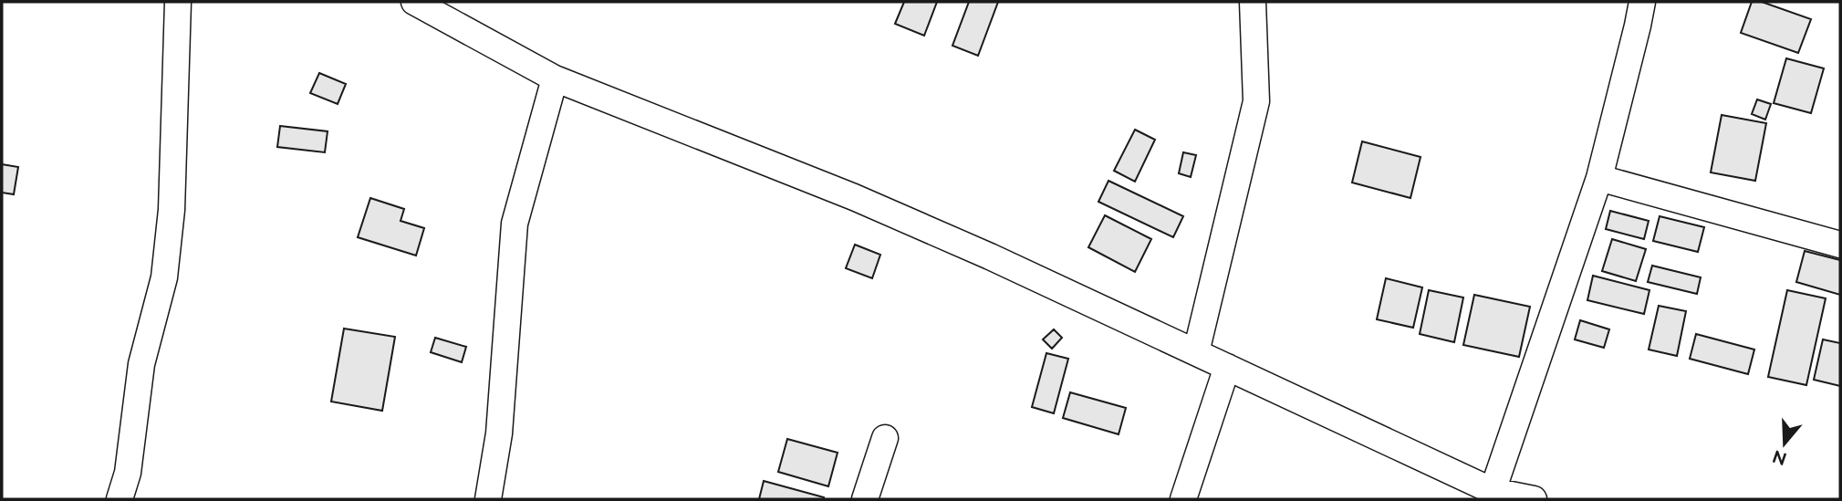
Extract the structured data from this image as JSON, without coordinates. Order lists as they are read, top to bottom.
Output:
{
  "north": "bottom"
}
